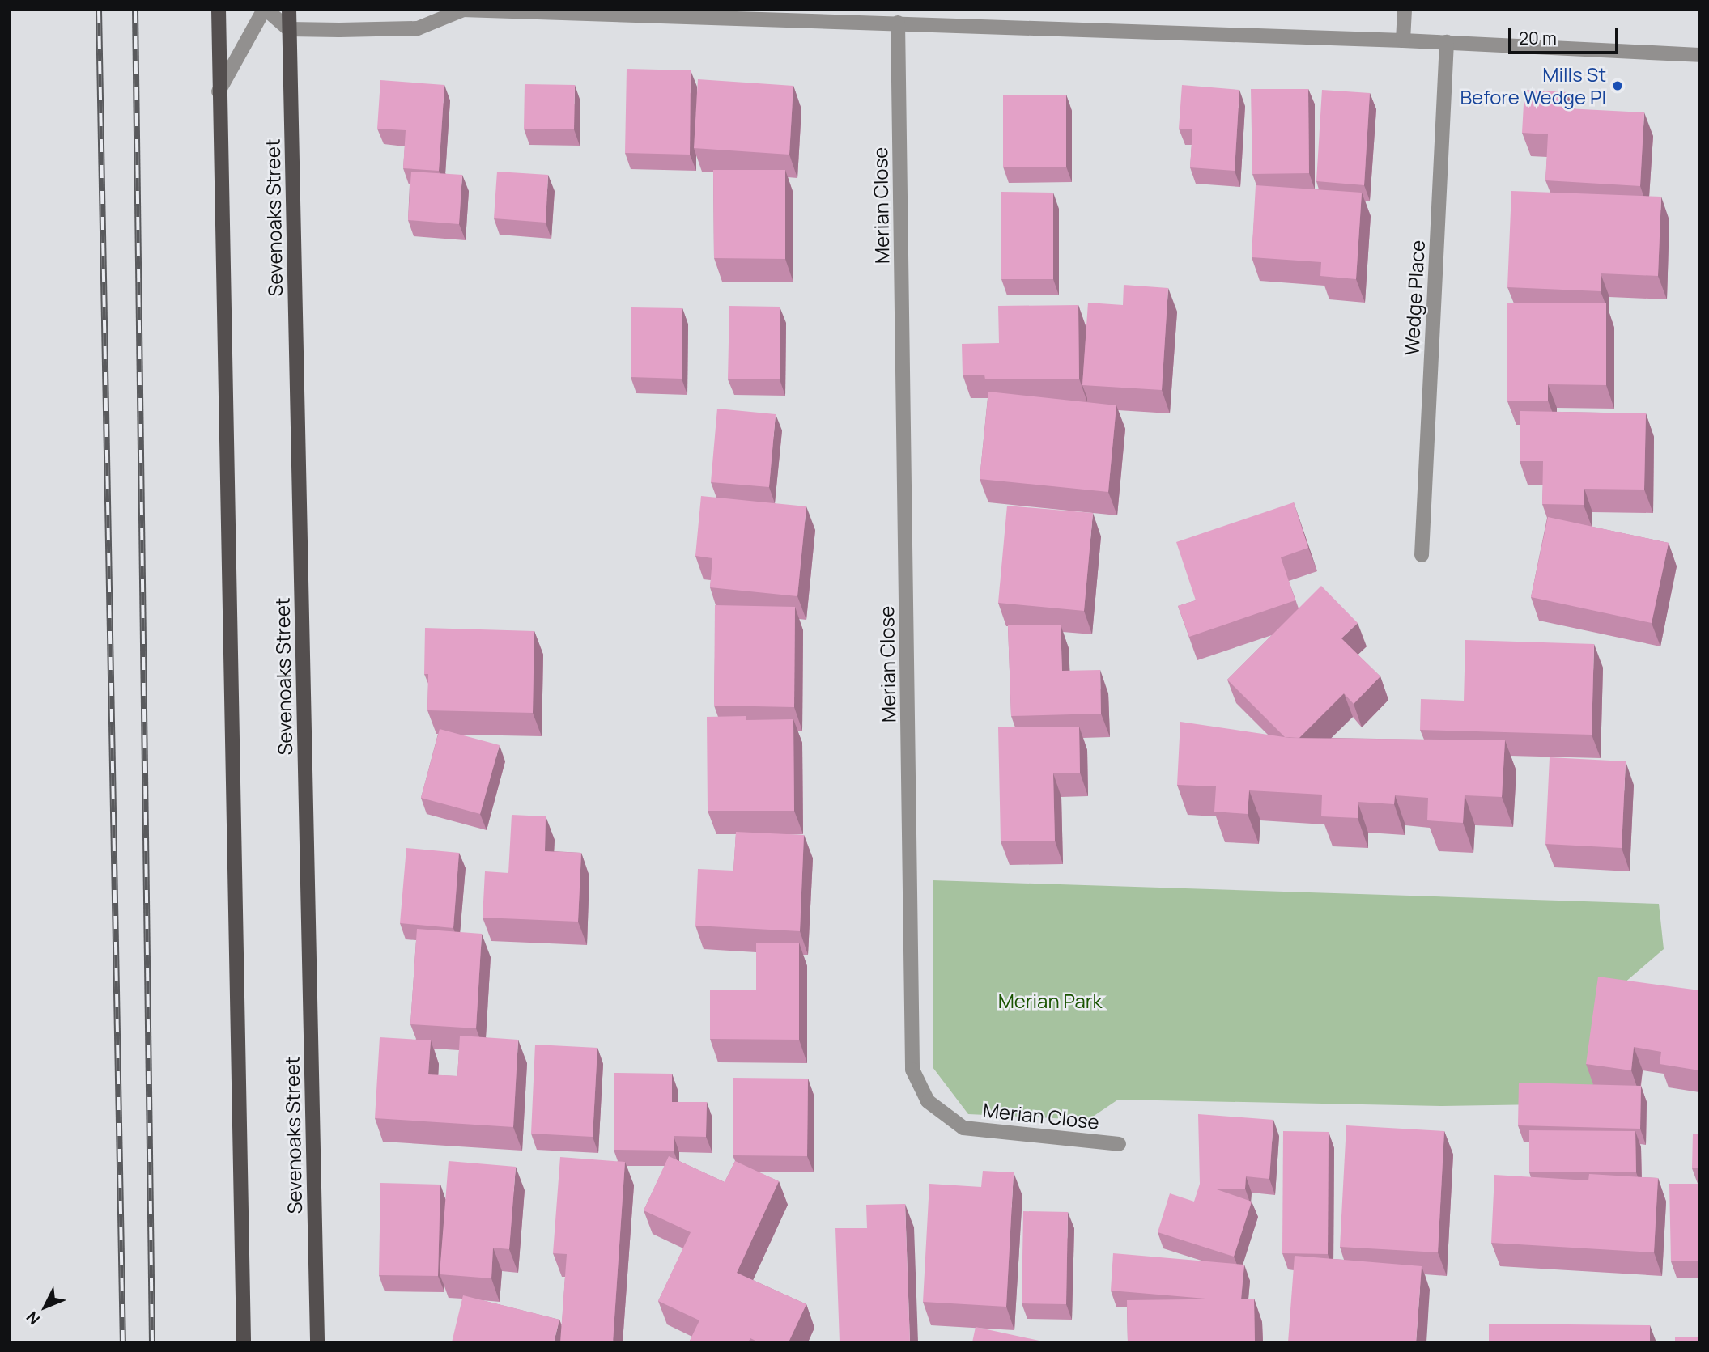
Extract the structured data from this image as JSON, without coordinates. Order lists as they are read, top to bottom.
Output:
{
  "streets": {
    "main road": ["Sevenoaks Street"],
    "street": ["Merian Close", "Wedge Place"]
  },
  "parks": ["Merian Park"],
  "places": ["Mills St Before Wedge Pl"],
  "scale_bar": "20 m",
  "north": "bottom left"
}
